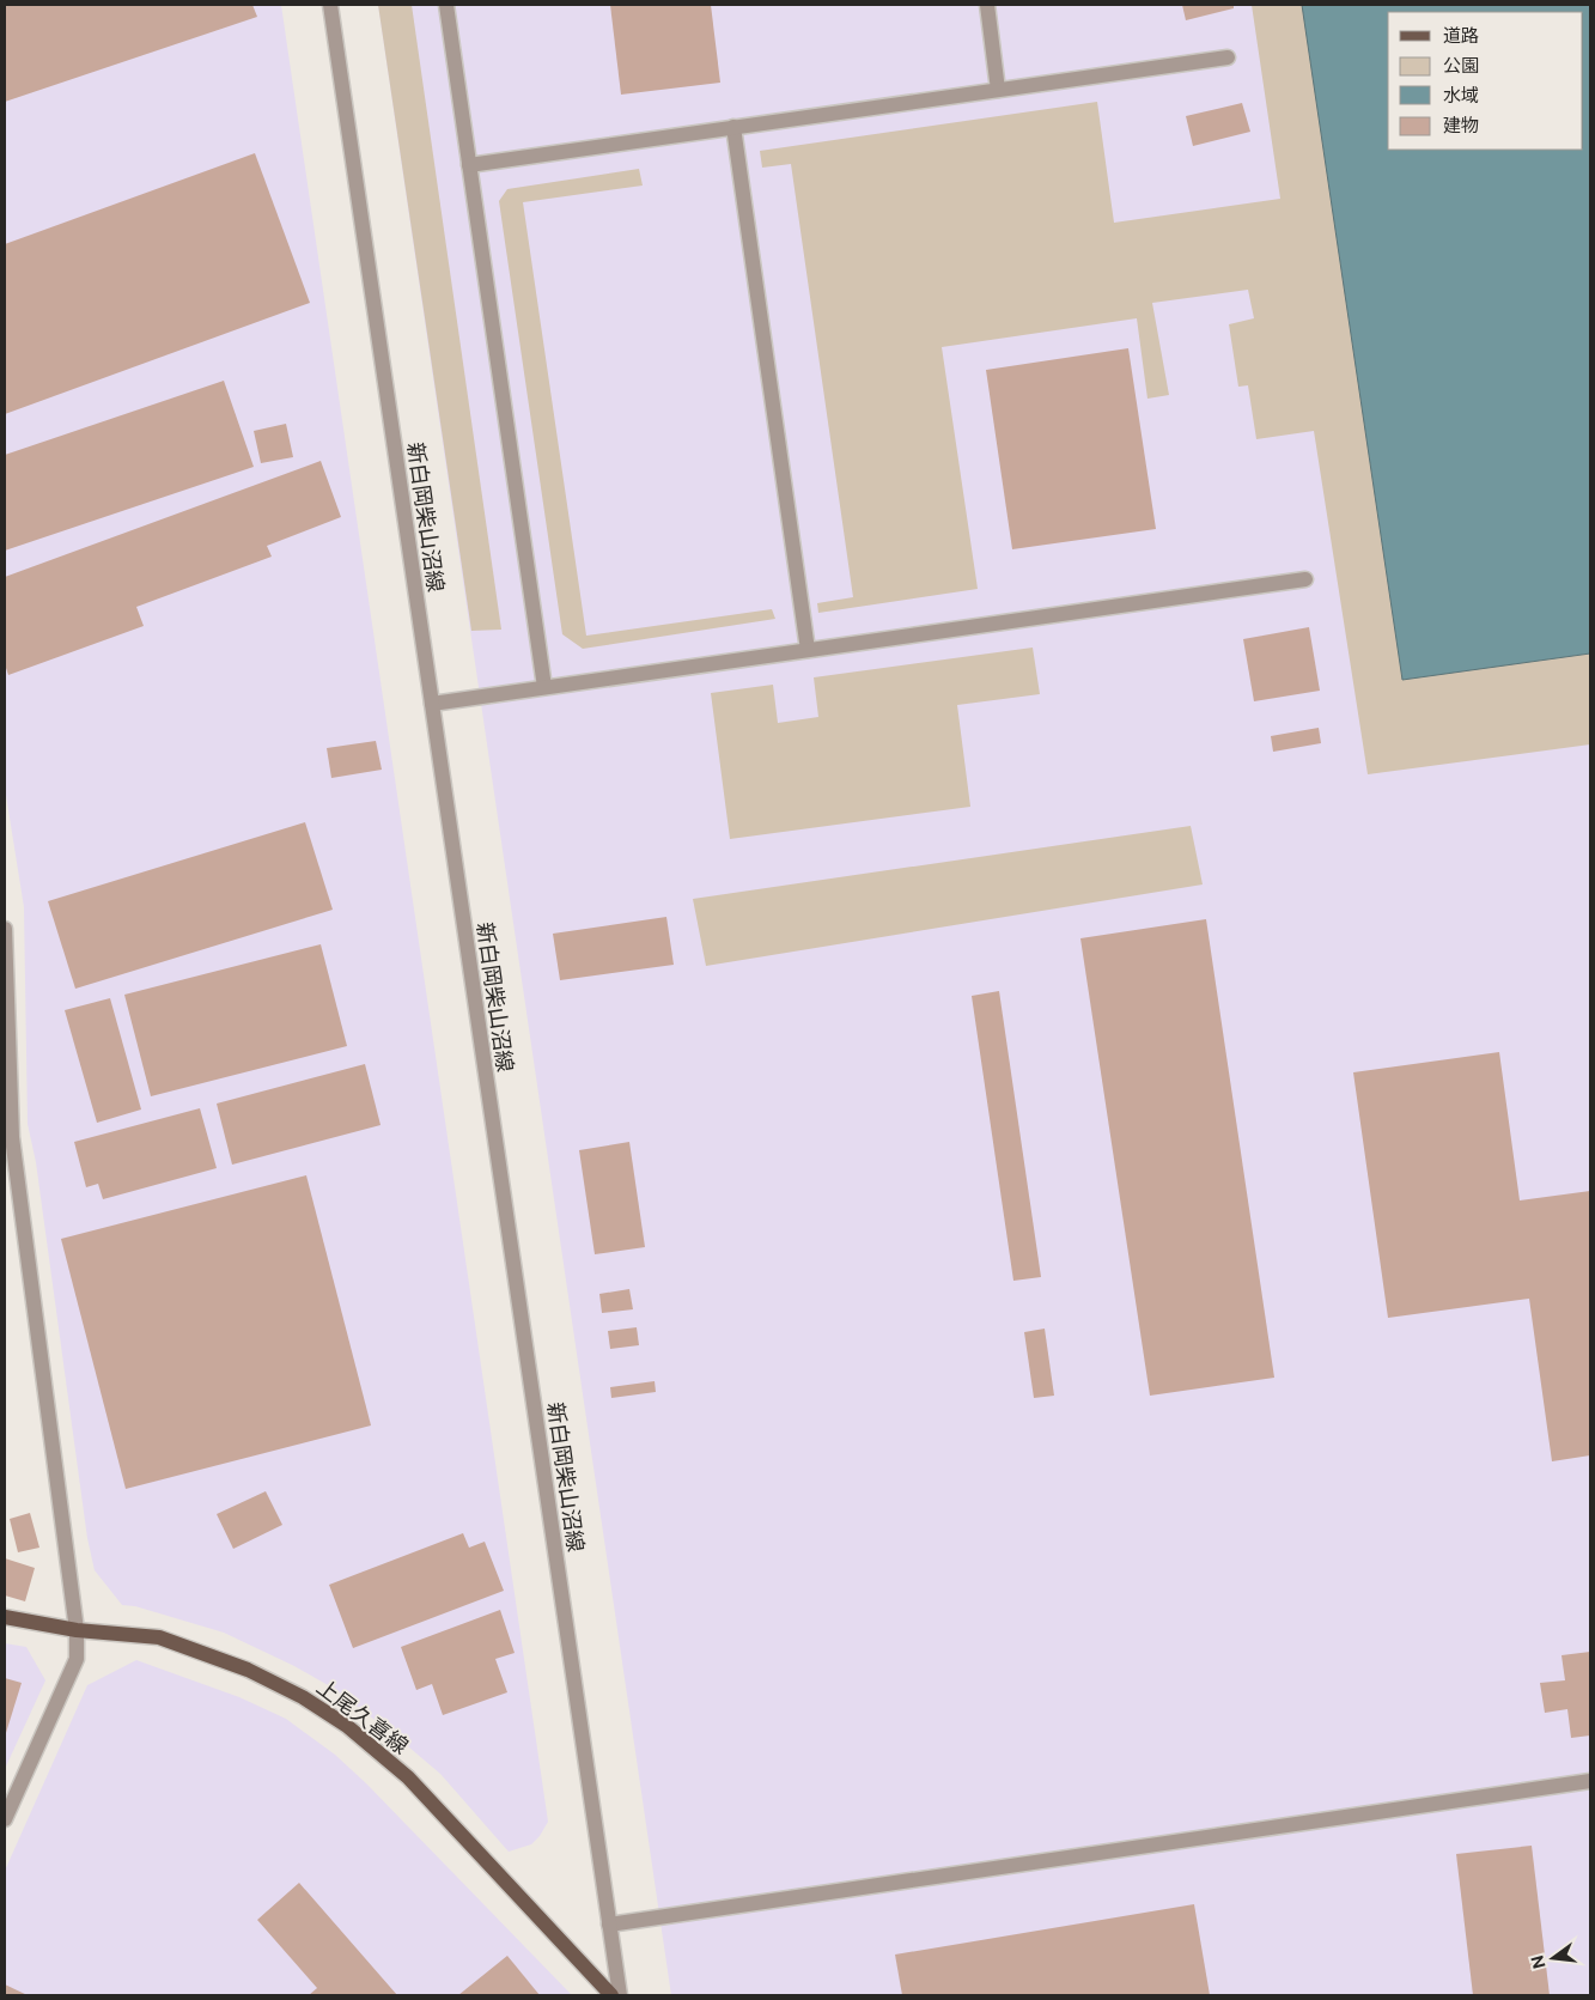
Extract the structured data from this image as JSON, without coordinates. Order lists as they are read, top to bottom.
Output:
{
  "streets": {
    "main road": ["上尾久喜線"],
    "street": ["新白岡柴山沼線"]
  },
  "legend": [
    "道路",
    "公園",
    "水域",
    "建物"
  ],
  "north": "left"
}
